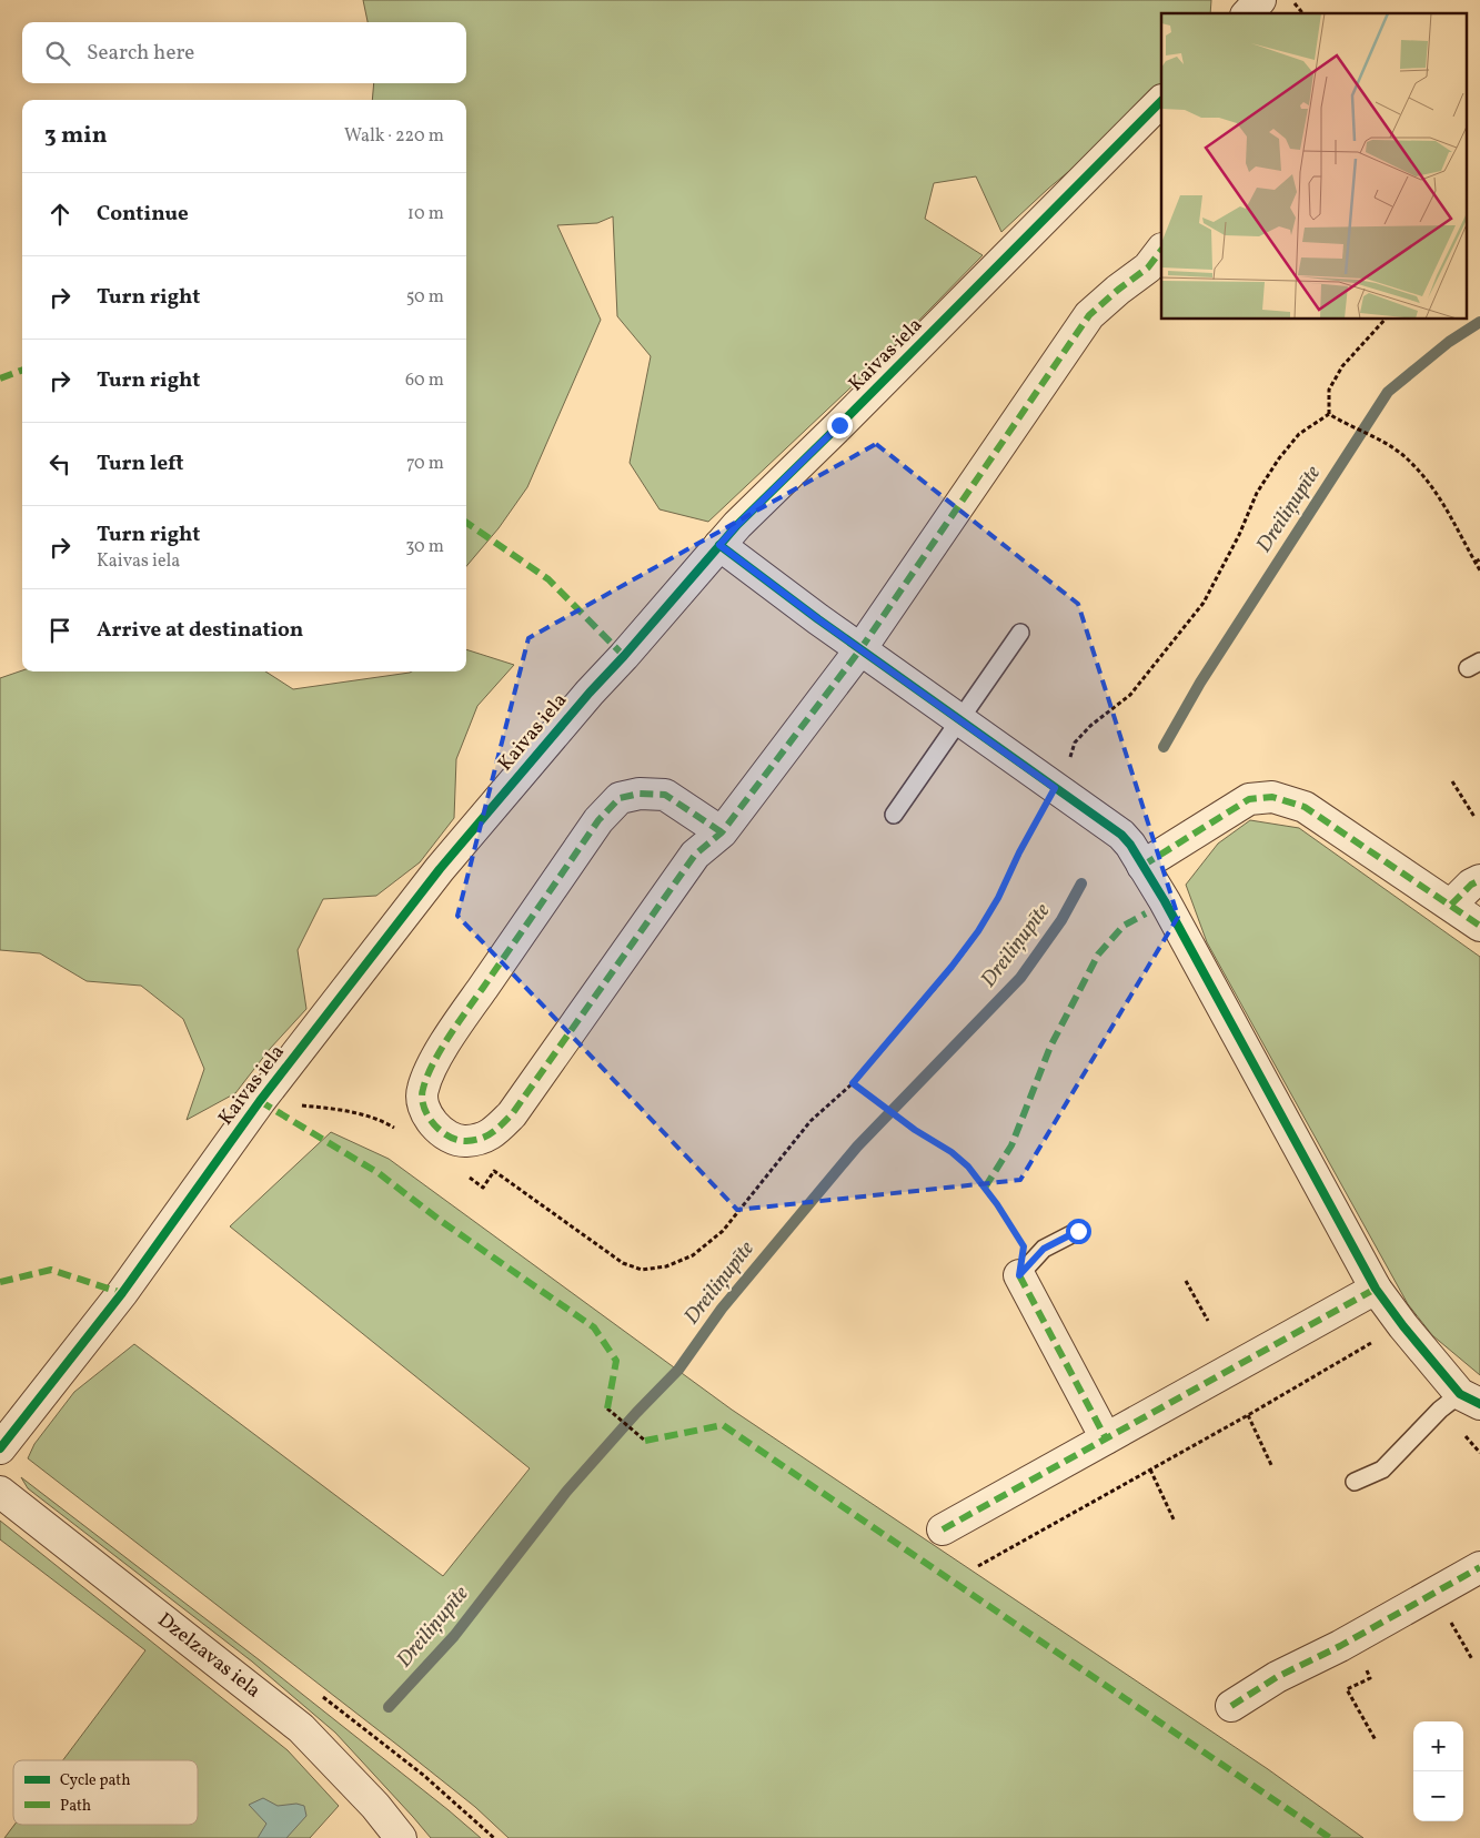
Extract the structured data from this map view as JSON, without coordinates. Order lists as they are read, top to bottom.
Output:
{
  "streets": {
    "street": ["Kaivas iela", "Dzelzavas iela"]
  },
  "water": ["Dreiliņupīte"],
  "legend": ["Cycle path", "Path"],
  "page": {
    "search": "Search here",
    "heading": ["3 min", "Walk · 220 m"],
    "list": [
      ["Continue", "10 m"],
      ["Turn right", "50 m"],
      ["Turn right", "60 m"],
      ["Turn left", "70 m"],
      ["Turn right", "Kaivas iela", "30 m"],
      "Arrive at destination"
    ],
    "map_buttons": ["+", "−"]
  }
}
